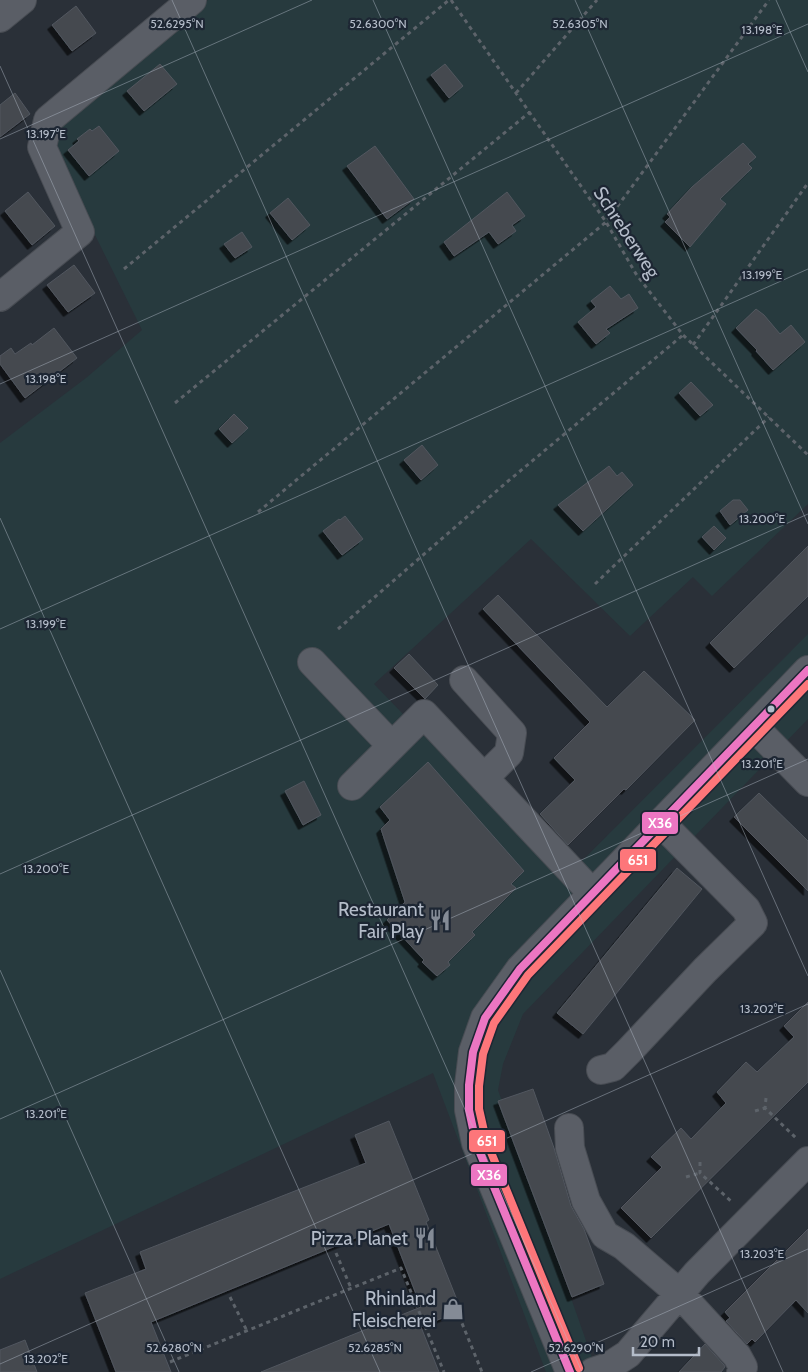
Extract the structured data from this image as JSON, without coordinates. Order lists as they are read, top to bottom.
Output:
{
  "streets": {
    "path": ["Schreberweg"]
  },
  "places": {
    "restaurant": ["Restaurant Fair Play", "Pizza Planet"],
    "shop": ["Rhinland Fleischerei"]
  },
  "lines": ["transit line X36", "transit line 651"],
  "scale_bar": "20 m",
  "coordinates": [
    "52.6295°N",
    "52.6300°N",
    "52.6305°N",
    "13.198°E",
    "13.197°E",
    "13.199°E",
    "13.200°E",
    "13.201°E",
    "13.202°E",
    "13.203°E",
    "52.6280°N",
    "52.6285°N",
    "52.6290°N"
  ]
}
